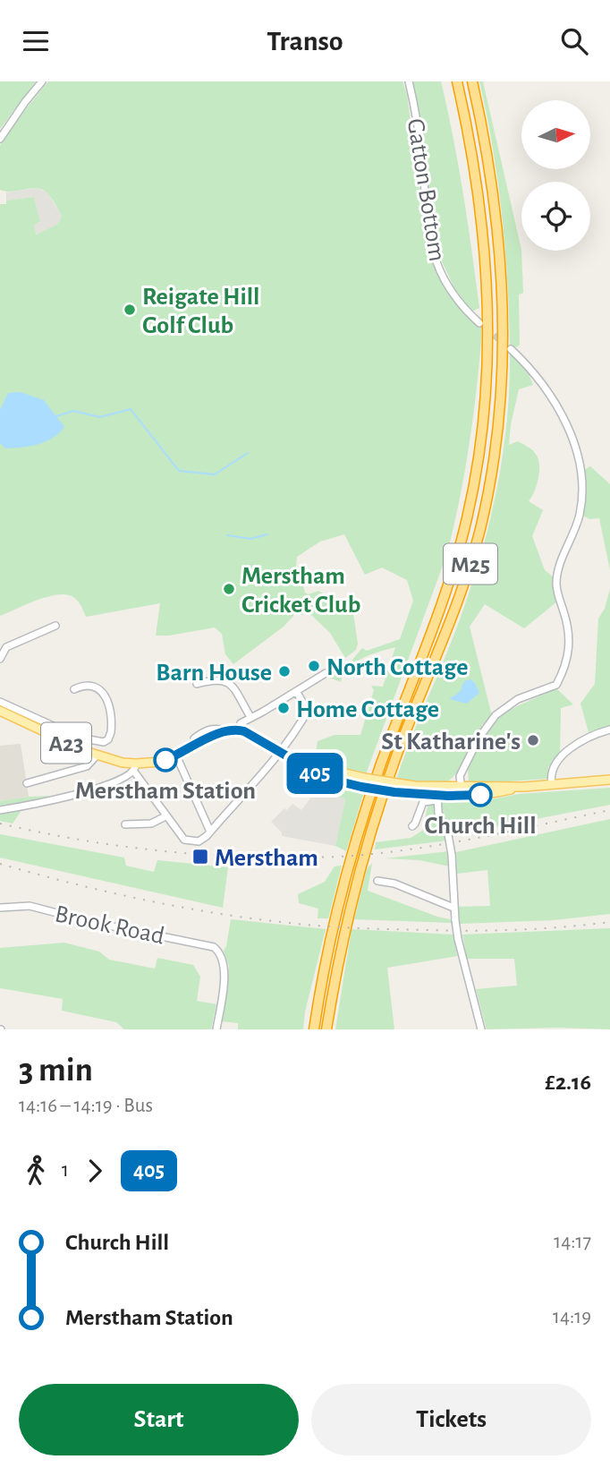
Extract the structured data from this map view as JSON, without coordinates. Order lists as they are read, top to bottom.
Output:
{
  "streets": {
    "highway": ["M25"],
    "main road": ["A23"],
    "street": ["Gatton Bottom", "Brook Road"]
  },
  "places": {
    "other": [
      "Reigate Hill Golf Club",
      "Merstham Cricket Club",
      "North Cottage",
      "Barn House",
      "Home Cottage",
      "St Katharine's",
      "Merstham Station",
      "Church Hill"
    ],
    "transit": ["Merstham"]
  },
  "lines": ["bus line 405"],
  "north": "right",
  "page": {
    "header": "Transo",
    "on_map": "405",
    "heading": ["3 min", "14:16 – 14:19 · Bus", "£2.16"],
    "legs": ["1", "405"],
    "list": [
      {
        "name": "Church Hill",
        "value": "14:17"
      },
      {
        "name": "Merstham Station",
        "value": "14:19"
      }
    ],
    "buttons": ["Start", "Tickets"]
  }
}
